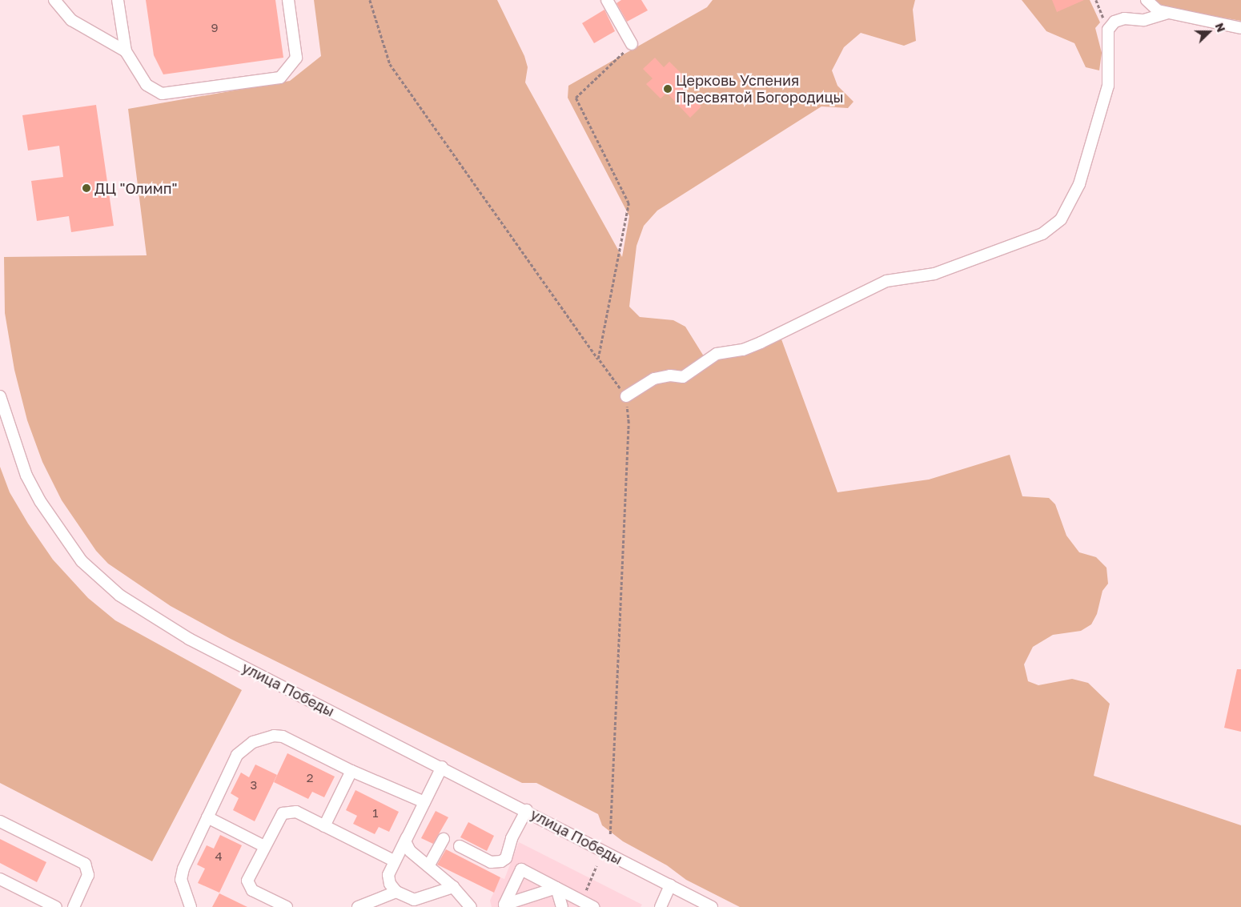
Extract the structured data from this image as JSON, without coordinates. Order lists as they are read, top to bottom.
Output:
{
  "streets": {
    "street": ["улица Победы"]
  },
  "places": ["Церковь Успения Пресвятой Богородицы", "ДЦ \"Олимп\""],
  "house_numbers": [
    "9",
    "2",
    "3",
    "1",
    "4"
  ],
  "north": "right"
}
